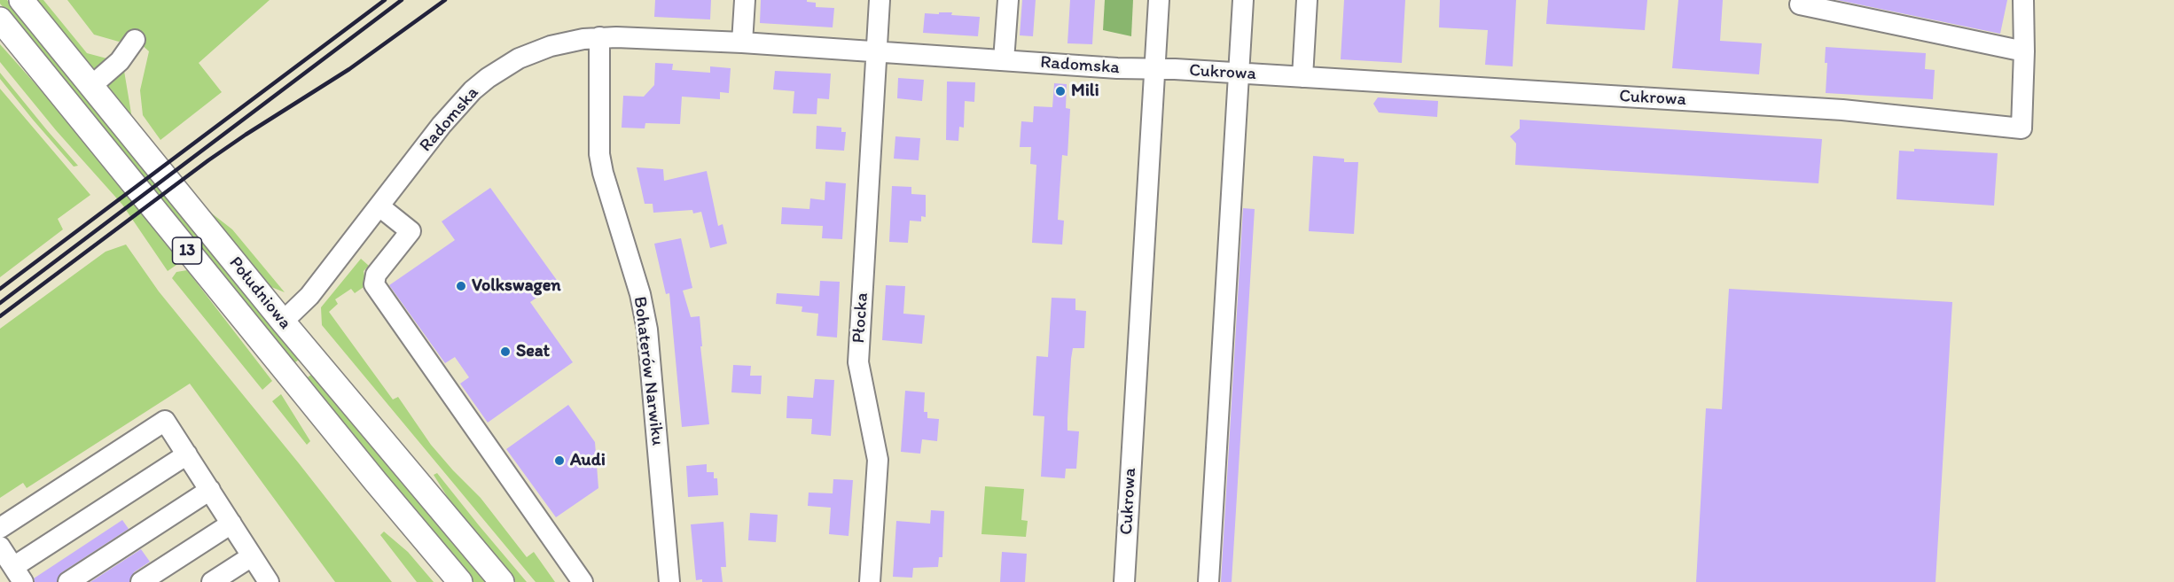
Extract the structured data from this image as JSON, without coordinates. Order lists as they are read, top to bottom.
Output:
{
  "streets": {
    "main road": ["13", "Południowa"],
    "street": [
      "Radomska",
      "Cukrowa",
      "Płocka",
      "Bohaterów Narwiku"
    ]
  },
  "crossings": [
    ["Radomska", "Cukrowa"],
    ["Radomska", "Południowa"],
    ["Radomska", "Płocka"],
    ["Radomska", "Bohaterów Narwiku"]
  ],
  "places": [
    "Mili",
    "Volkswagen",
    "Seat",
    "Audi"
  ]
}
